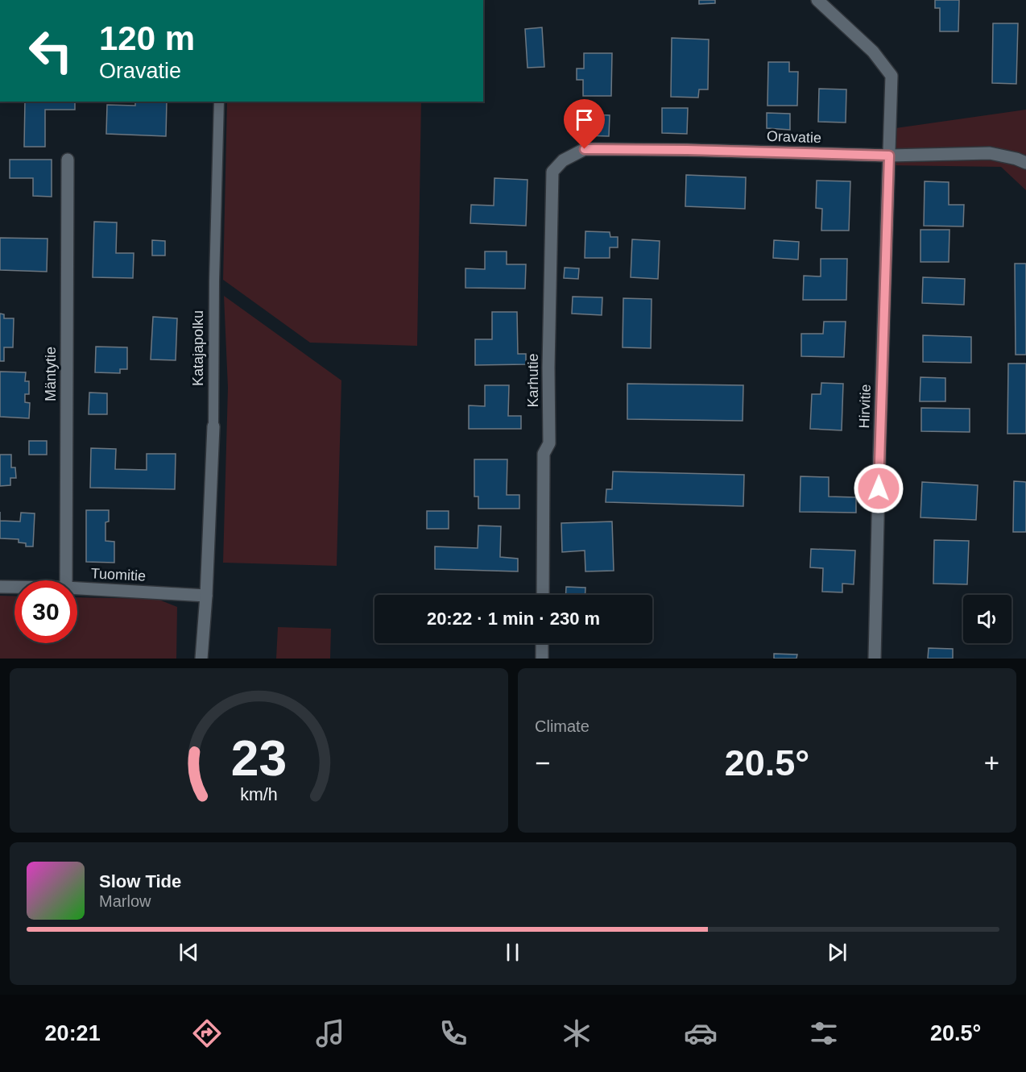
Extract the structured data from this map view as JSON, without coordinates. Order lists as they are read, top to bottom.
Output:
{
  "streets": {
    "street": [
      "Oravatie",
      "Katajapolku",
      "Mäntytie",
      "Karhutie",
      "Hirvitie",
      "Tuomitie"
    ]
  },
  "crossings": [
    ["Oravatie", "Karhutie"],
    ["Oravatie", "Hirvitie"],
    ["Katajapolku", "Tuomitie"]
  ],
  "page": {
    "turn": ["120 m", "Oravatie"],
    "limit": "30",
    "trip": "20:22 · 1 min · 230 m",
    "tile": "Climate",
    "heat": ["−", "20.5°", "+"],
    "song": ["Slow Tide", "Marlow"],
    "tabs": ["20:21", "20.5°"],
    "gauge": ["23", "km/h"]
  }
}
